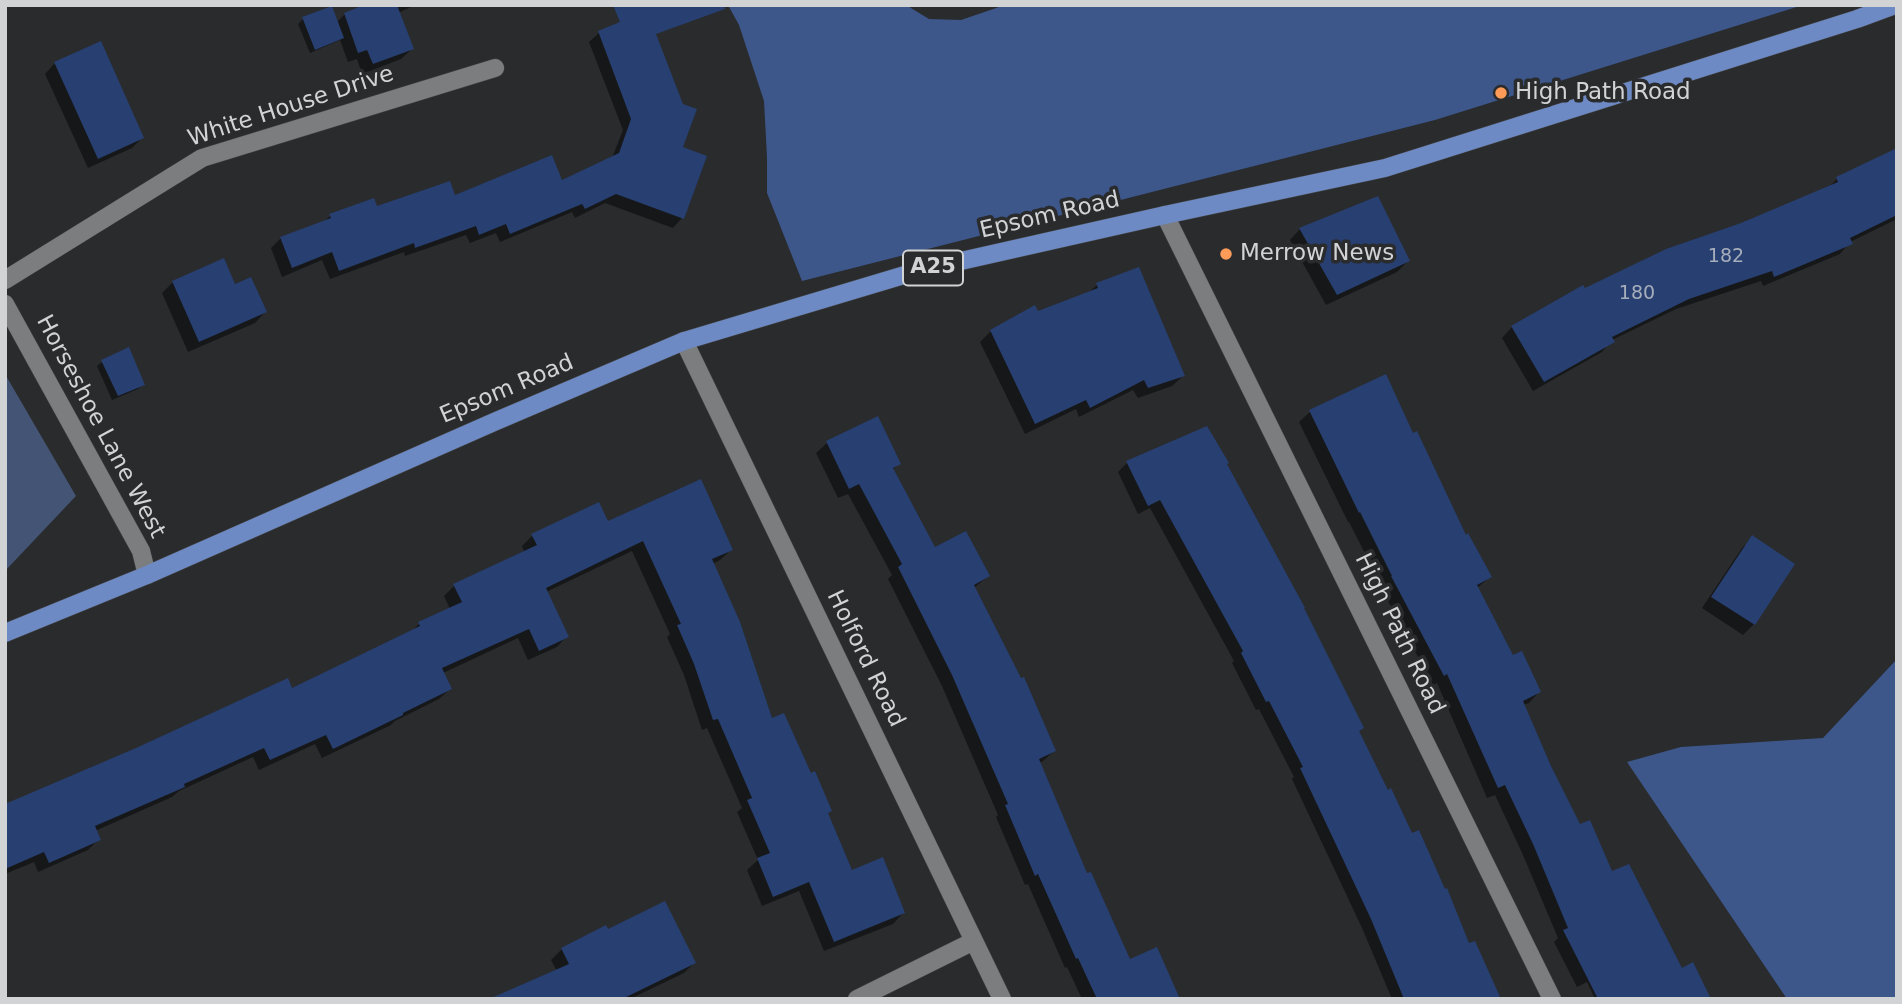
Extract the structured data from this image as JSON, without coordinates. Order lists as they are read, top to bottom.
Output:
{
  "streets": {
    "main road": ["Epsom Road", "A25"],
    "street": [
      "White House Drive",
      "Horseshoe Lane West",
      "High Path Road",
      "Holford Road"
    ]
  },
  "crossings": [
    ["Epsom Road", "Horseshoe Lane West"],
    ["Epsom Road", "High Path Road"],
    ["Epsom Road", "Holford Road"]
  ],
  "places": ["High Path Road", "Merrow News"],
  "house_numbers": ["182", "180"]
}
